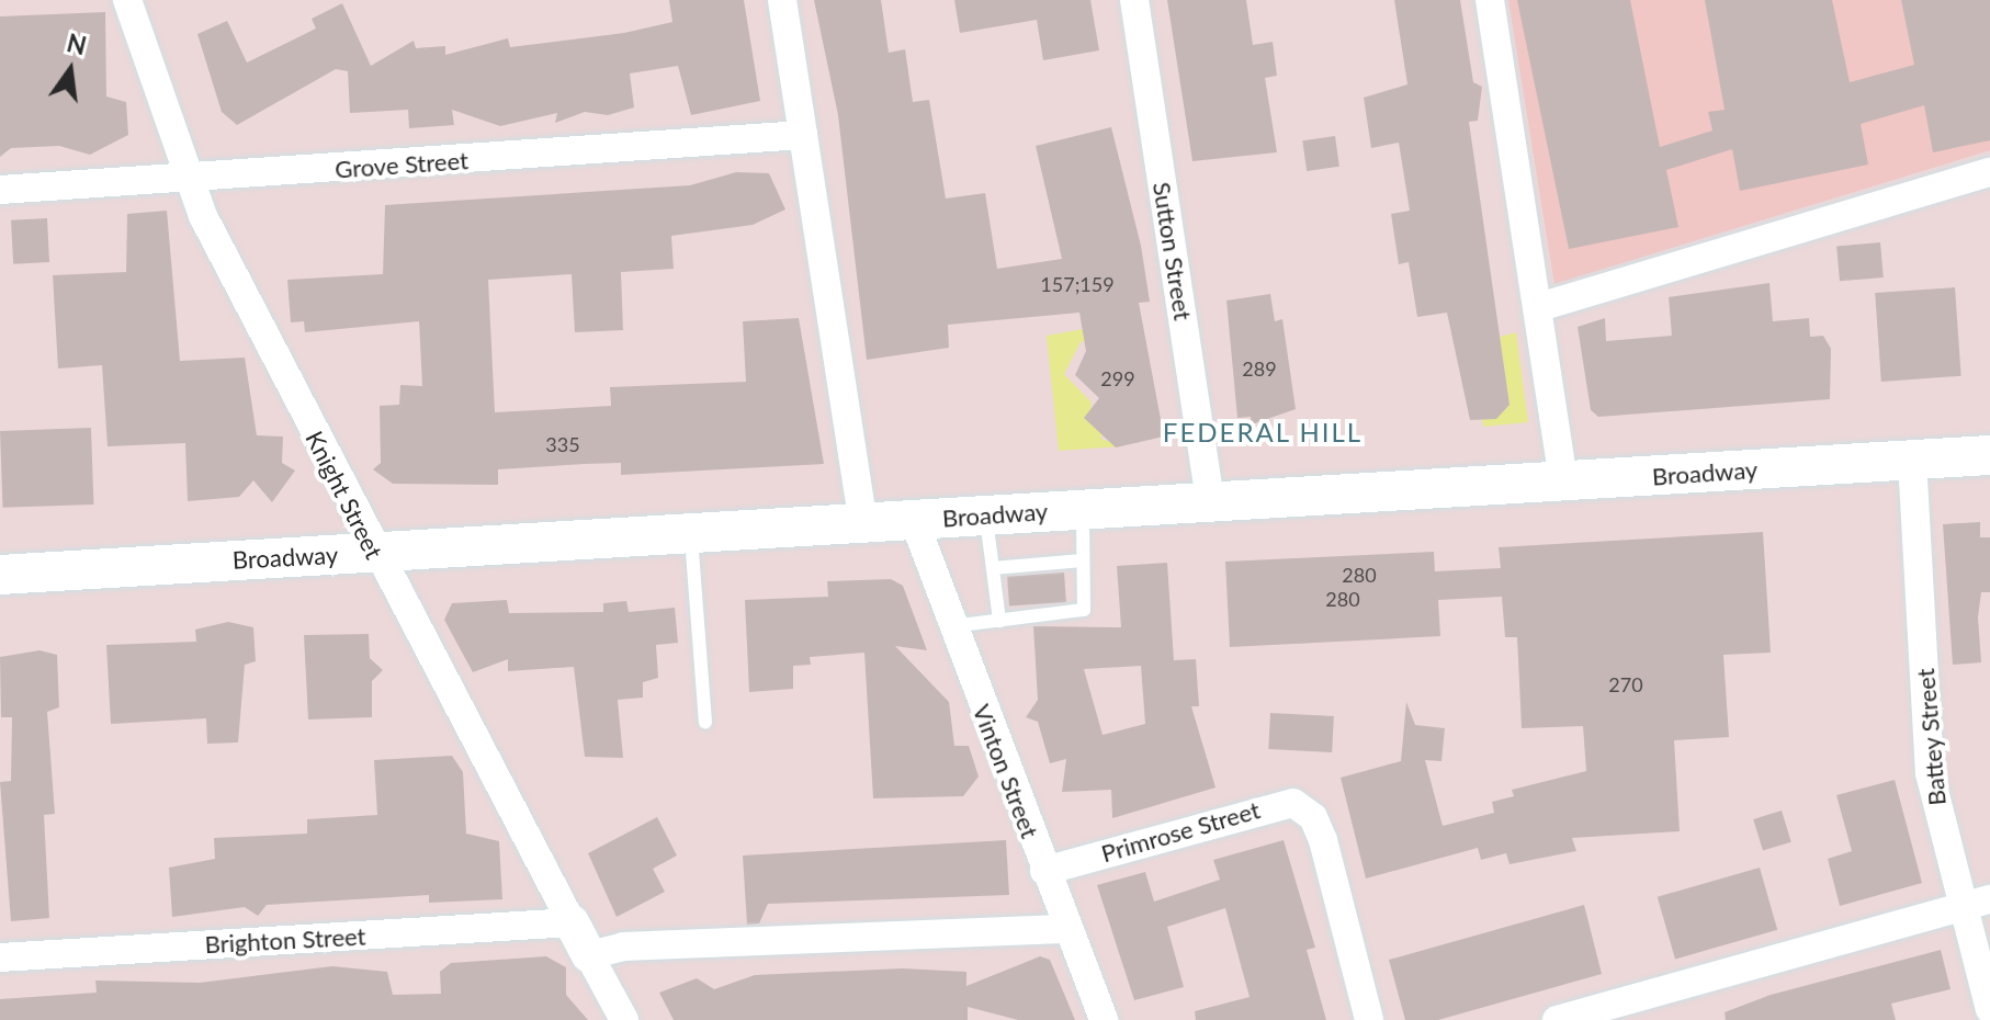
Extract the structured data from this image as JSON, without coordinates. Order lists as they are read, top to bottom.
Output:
{
  "streets": {
    "main road": ["Broadway"],
    "street": [
      "Grove Street",
      "Sutton Street",
      "Knight Street",
      "Battey Street",
      "Vinton Street",
      "Primrose Street",
      "Brighton Street"
    ]
  },
  "crossings": [
    ["Grove Street", "Knight Street"],
    ["Sutton Street", "Broadway"],
    ["Broadway", "Knight Street"],
    ["Broadway", "Battey Street"],
    ["Broadway", "Vinton Street"],
    ["Knight Street", "Brighton Street"],
    ["Vinton Street", "Primrose Street"]
  ],
  "districts": ["FEDERAL HILL"],
  "house_numbers": [
    "157;159",
    "289",
    "299",
    "335",
    "280",
    "280",
    "270"
  ],
  "north": "top"
}
